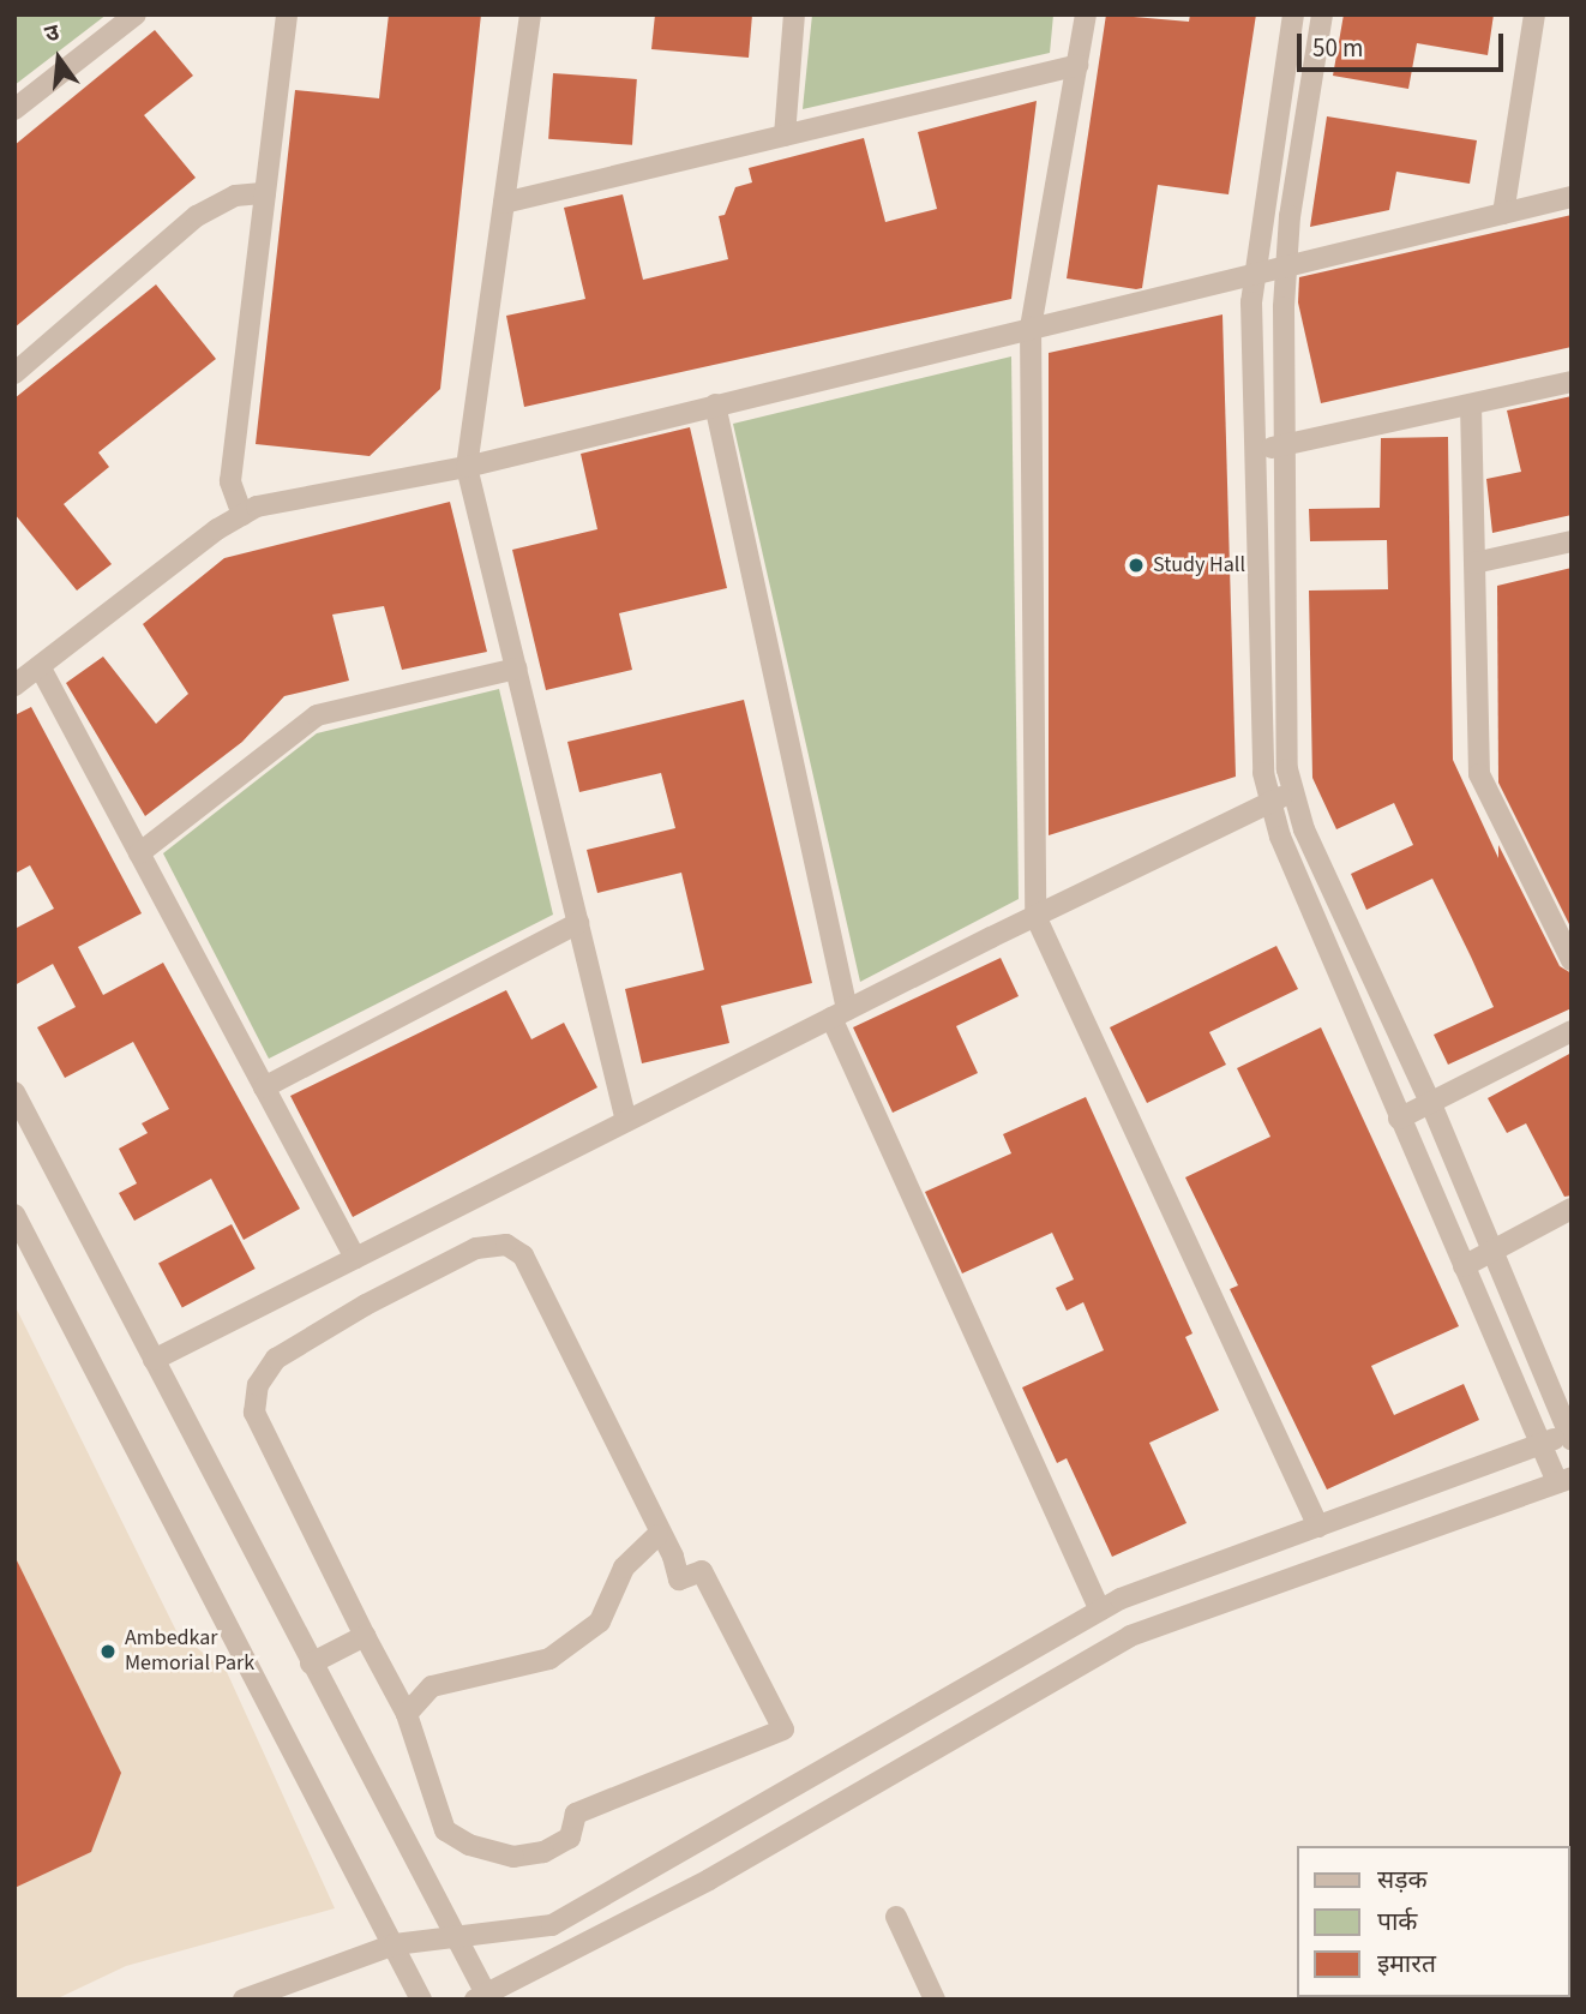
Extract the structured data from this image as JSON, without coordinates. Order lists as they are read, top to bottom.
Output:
{
  "places": ["Study Hall", "Ambedkar Memorial Park"],
  "legend": ["सड़क", "पार्क", "इमारत"],
  "scale_bar": "50 m",
  "north": "top"
}
